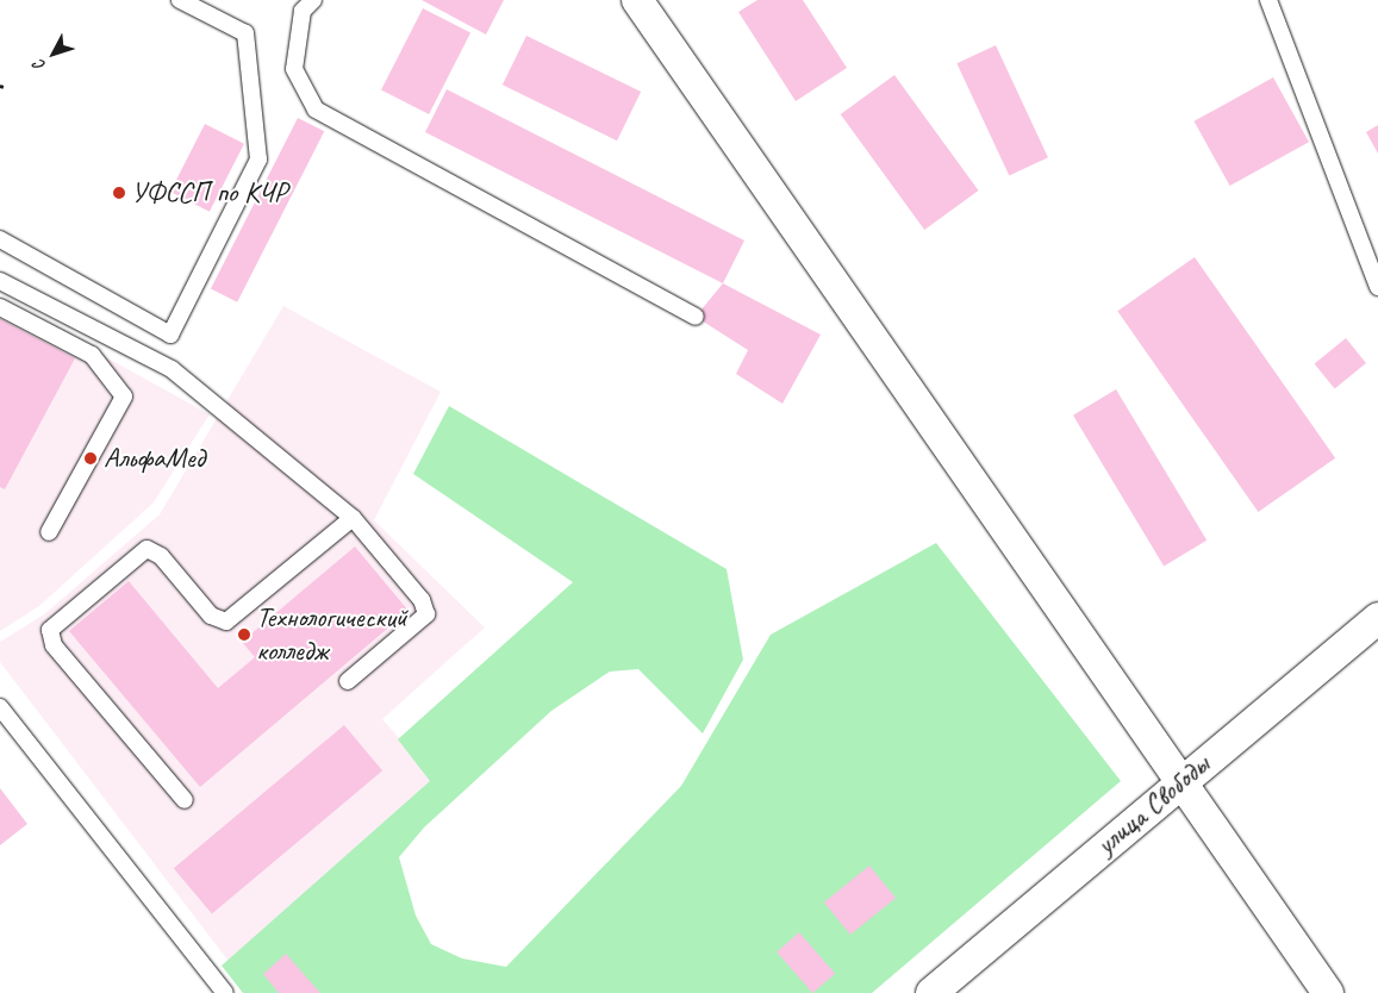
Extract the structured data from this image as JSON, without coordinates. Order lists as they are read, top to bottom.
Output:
{
  "streets": {
    "street": ["улица Свободы"]
  },
  "places": ["УФССП по КЧР", "АльфаМед", "Технологический колледж"],
  "north": "bottom left"
}
